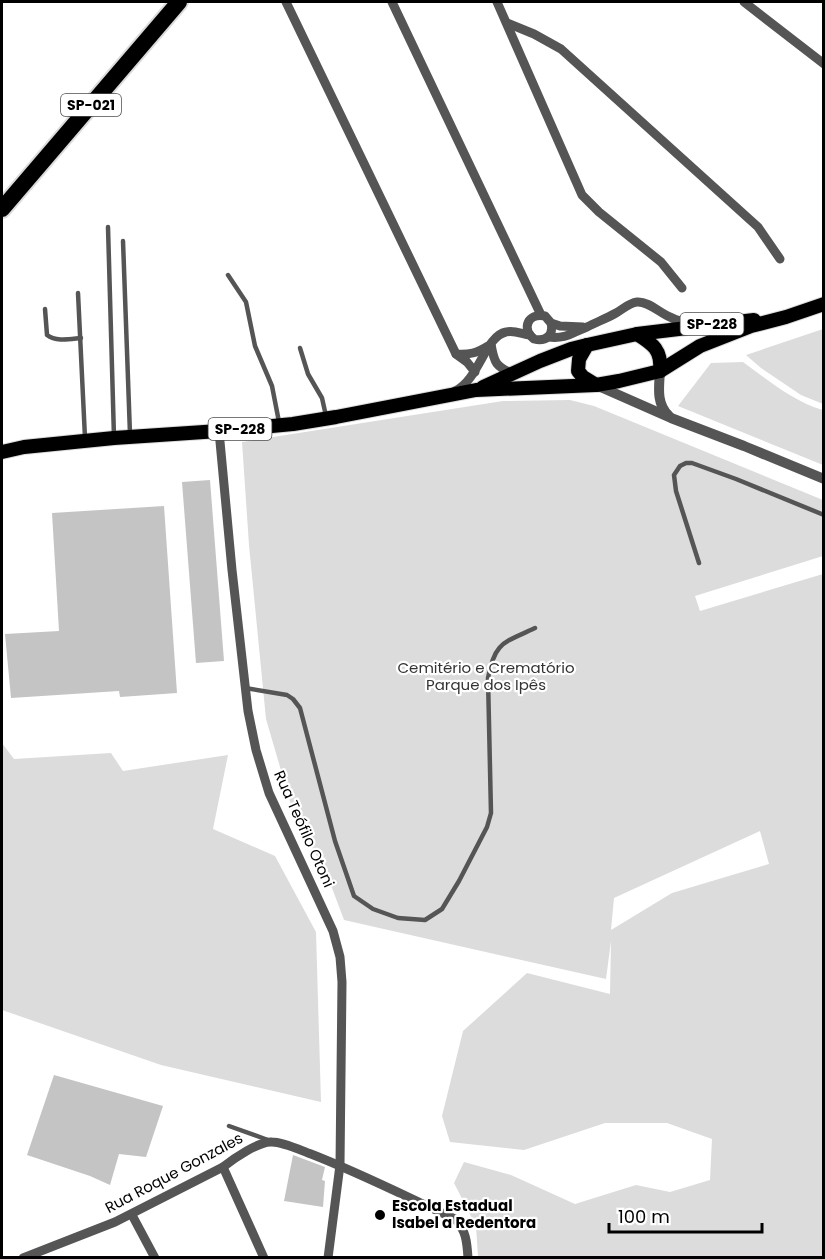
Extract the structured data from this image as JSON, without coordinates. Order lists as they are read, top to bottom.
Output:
{
  "streets": {
    "highway": ["SP-021"],
    "main road": ["SP-228"],
    "street": ["Rua Teófilo Otoni", "Rua Roque Gonzales"]
  },
  "crossings": [
    ["SP-228", "Rua Teófilo Otoni"]
  ],
  "parks": ["Cemitério e Crematório Parque dos Ipês"],
  "places": ["Escola Estadual Isabel a Redentora"],
  "scale_bar": "100 m"
}
